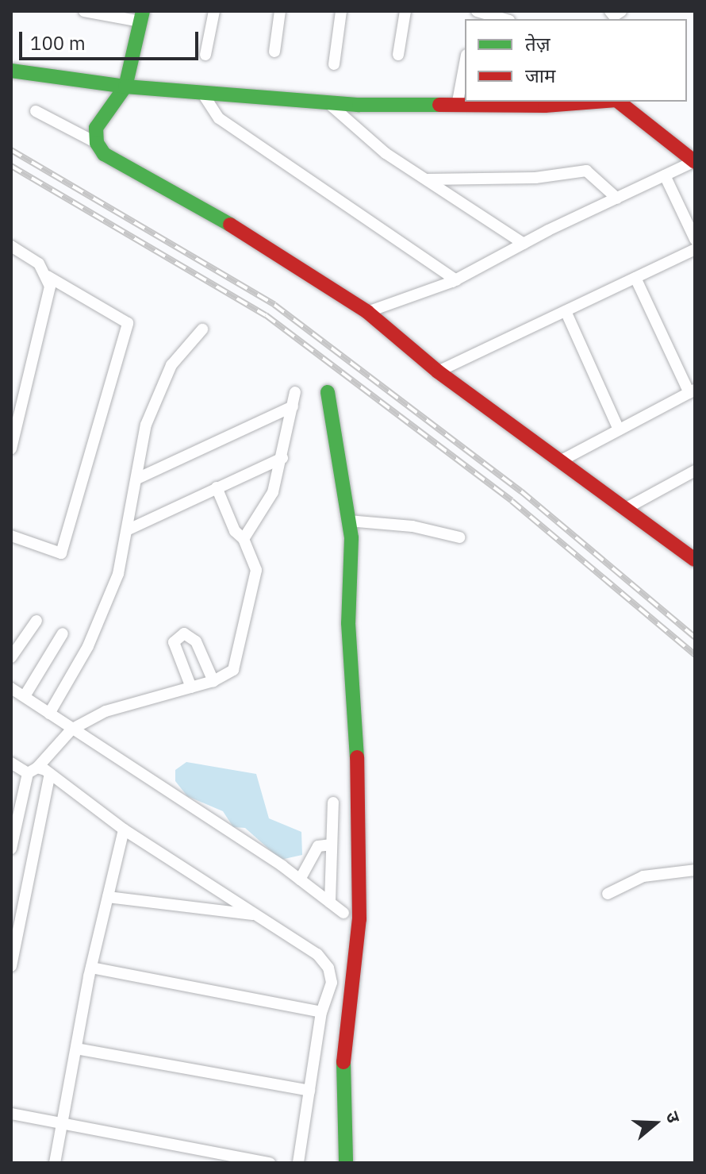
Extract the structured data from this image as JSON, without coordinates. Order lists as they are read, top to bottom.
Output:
{
  "legend": ["तेज़", "जाम"],
  "scale_bar": "100 m",
  "north": "right"
}
